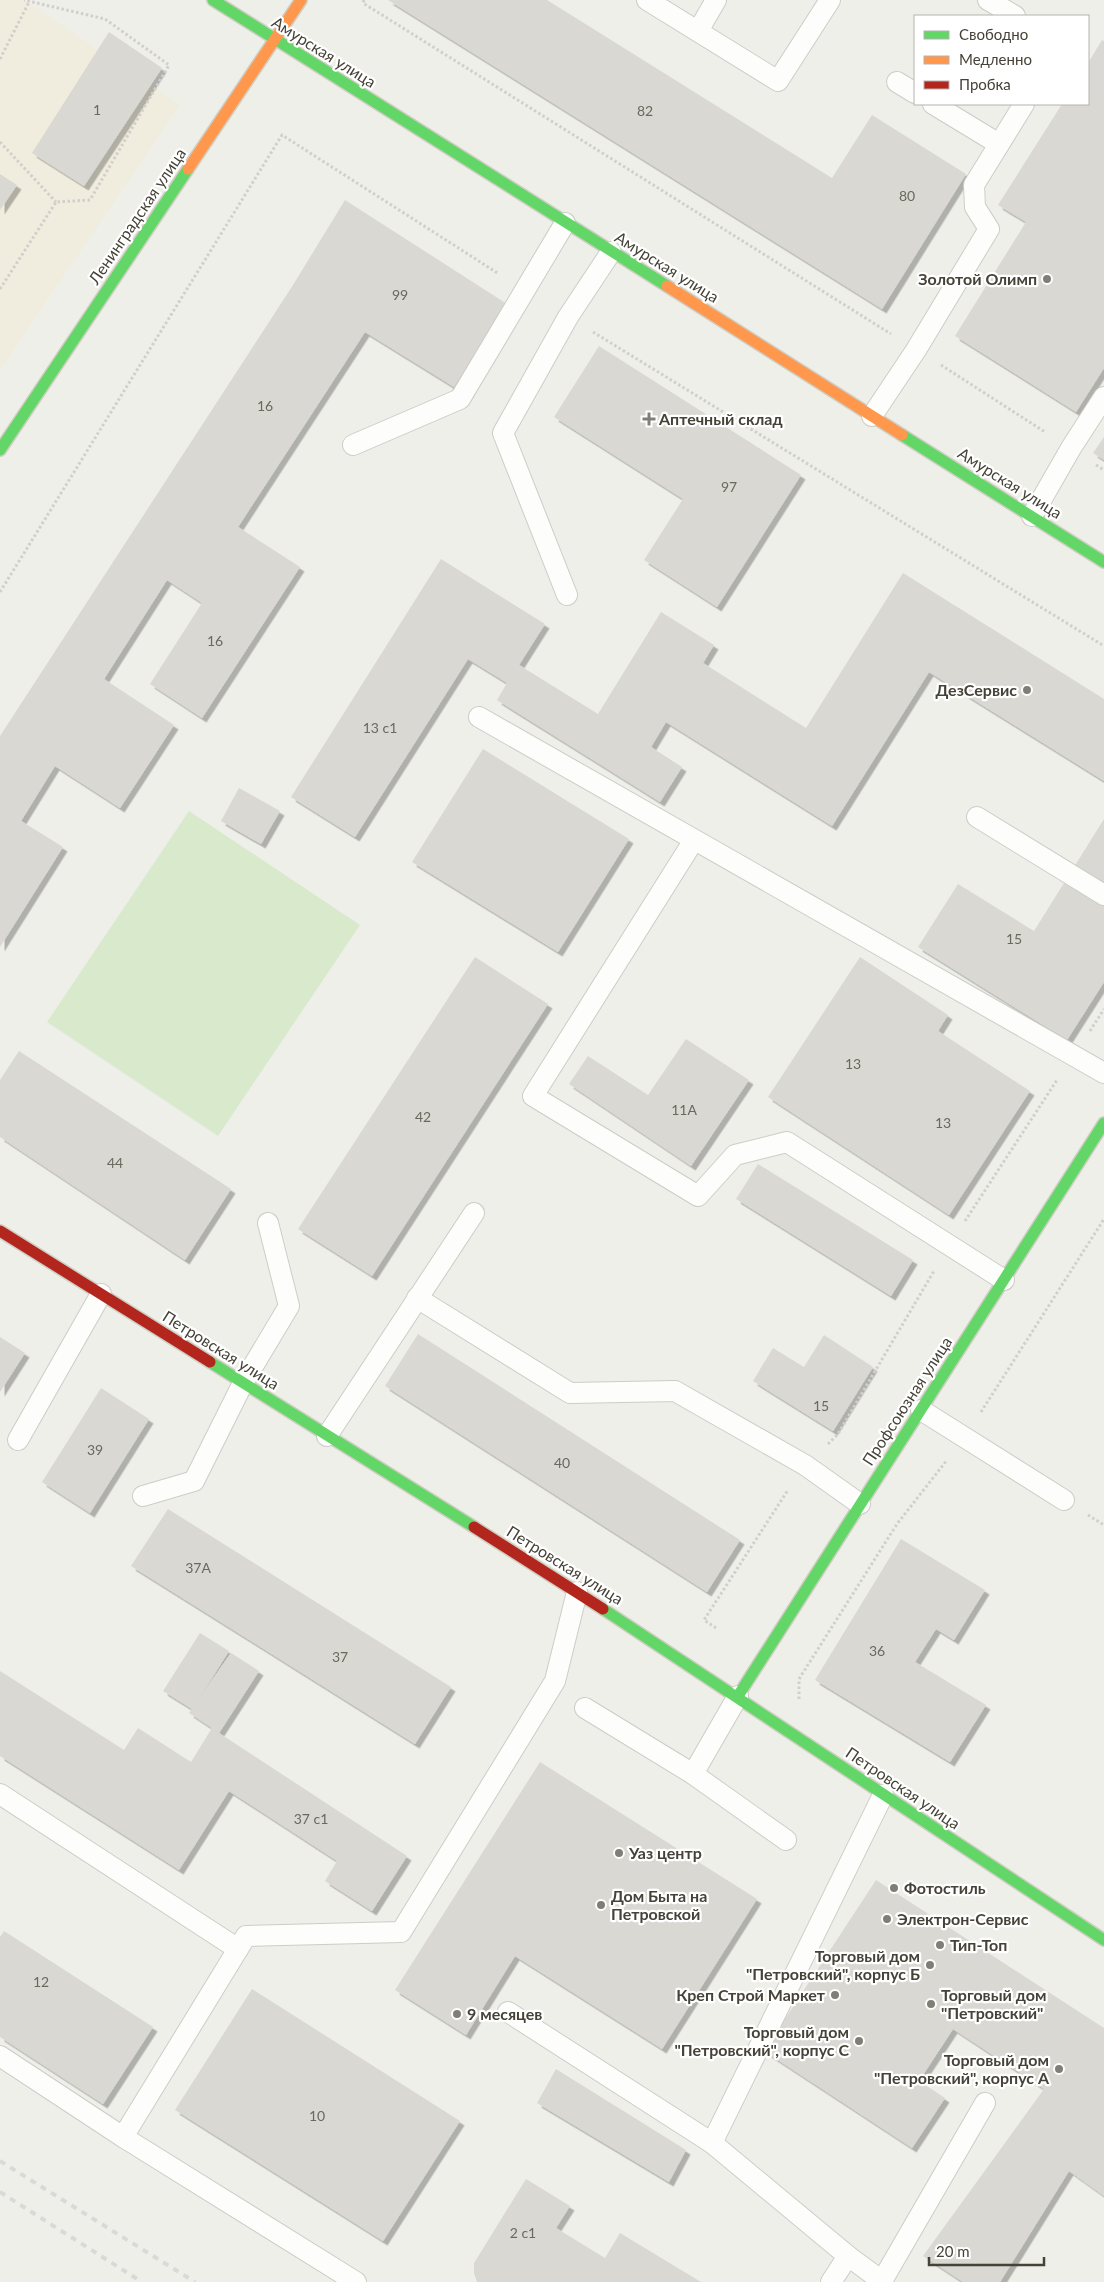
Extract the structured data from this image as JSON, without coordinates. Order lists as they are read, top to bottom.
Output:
{
  "streets": {
    "street": [
      "Амурская улица",
      "Ленинградская улица",
      "Петровская улица",
      "Профсоюзная улица"
    ]
  },
  "crossings": [
    ["Амурская улица", "Ленинградская улица"],
    ["Петровская улица", "Профсоюзная улица"]
  ],
  "places": {
    "other": [
      "Золотой Олимп",
      "ДезСервис",
      "Уаз центр",
      "Фотостиль",
      "Дом Быта на Петровской",
      "Электрон-Сервис",
      "Тип-Топ",
      "Торговый дом \"Петровский\", корпус Б",
      "Креп Строй Маркет",
      "Торговый дом \"Петровский\"",
      "9 месяцев",
      "Торговый дом \"Петровский\", корпус С",
      "Торговый дом \"Петровский\", корпус А"
    ],
    "health": ["Аптечный склад"]
  },
  "house_numbers": [
    "1",
    "82",
    "80",
    "99",
    "16",
    "97",
    "16",
    "13 с1",
    "15",
    "13",
    "11А",
    "42",
    "13",
    "44",
    "15",
    "39",
    "40",
    "37А",
    "36",
    "37",
    "37 с1",
    "12",
    "10",
    "2 с1"
  ],
  "legend": ["Свободно", "Медленно", "Пробка"],
  "scale_bar": "20 m"
}
